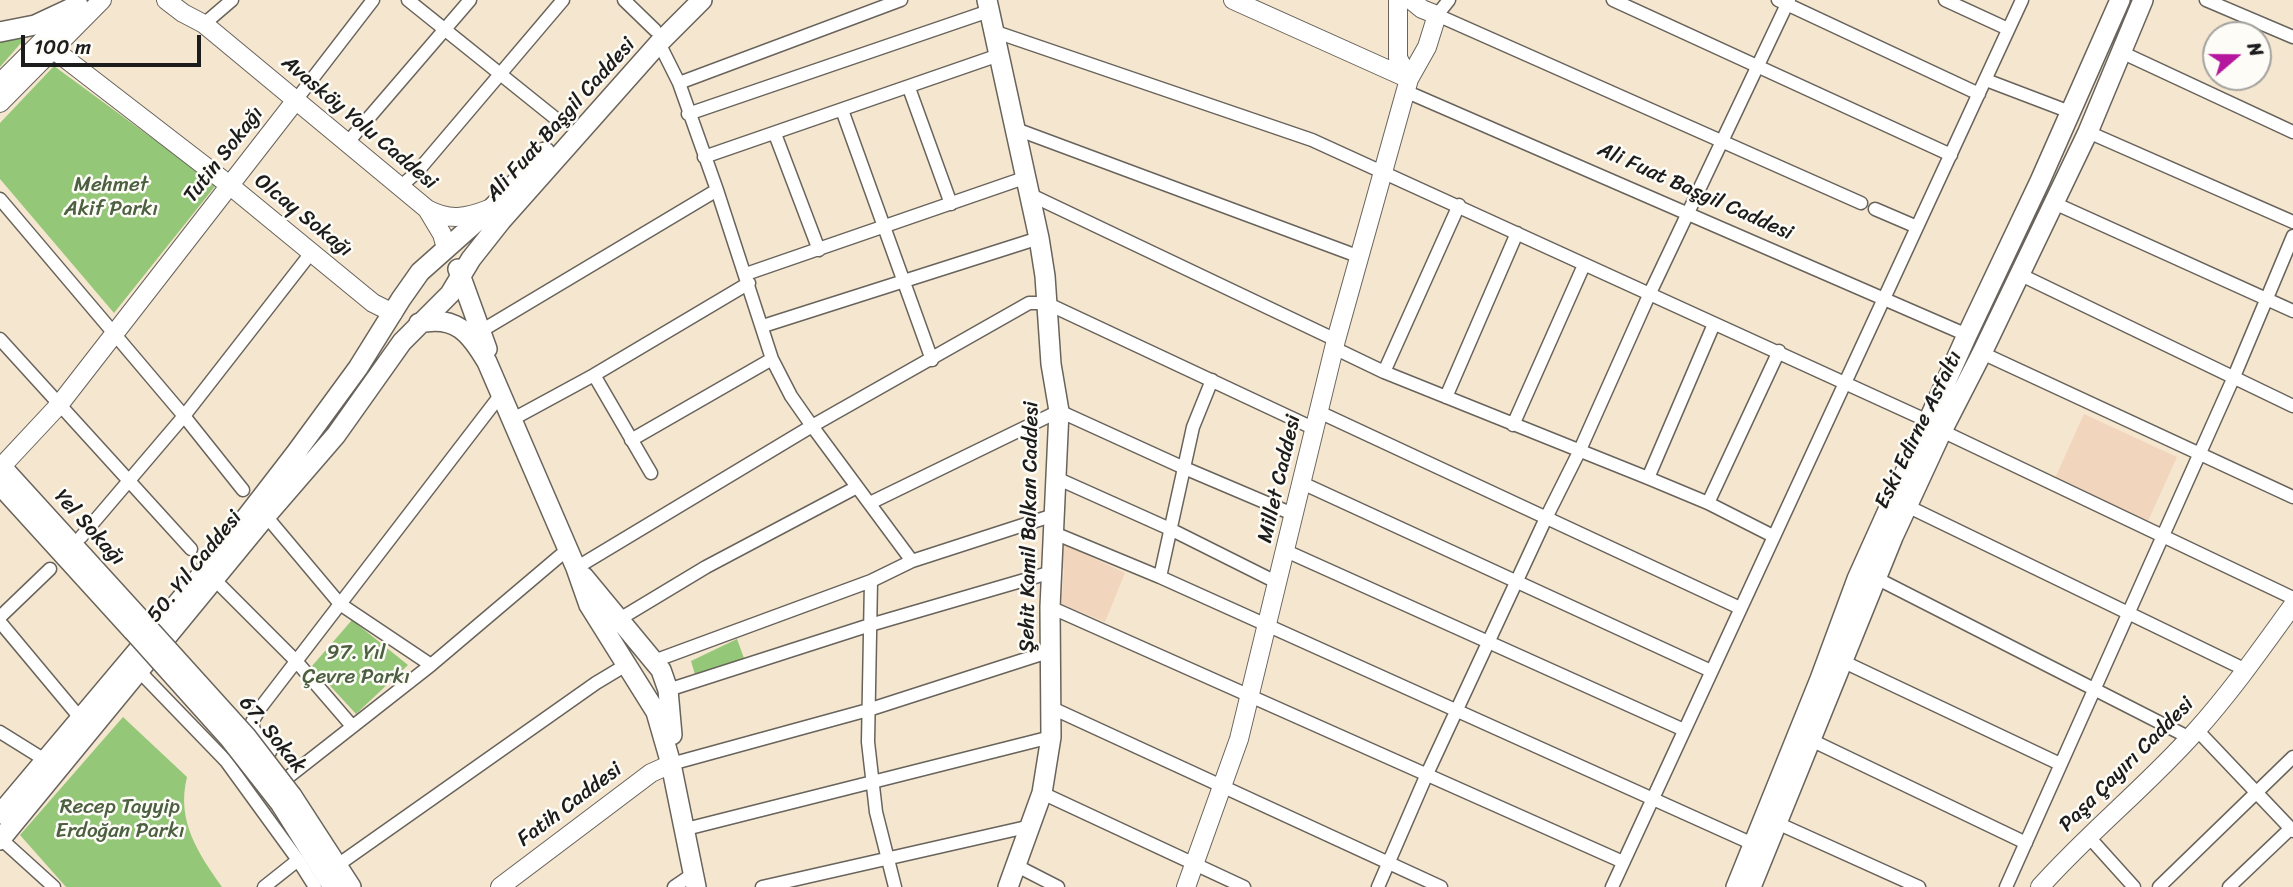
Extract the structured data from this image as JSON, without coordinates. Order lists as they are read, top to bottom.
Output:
{
  "streets": {
    "main road": [
      "Ali Fuat Başgil Caddesi",
      "Avasköy Yolu Caddesi",
      "Eski Edirne Asfaltı",
      "Şehit Kamil Balkan Caddesi",
      "Yel Sokağı",
      "50. Yıl Caddesi",
      "67. Sokak"
    ],
    "street": [
      "Tutin Sokağı",
      "Olcay Sokağı",
      "Millet Caddesi",
      "Paşa Çayırı Caddesi",
      "Fatih Caddesi"
    ]
  },
  "crossings": [
    ["Ali Fuat Başgil Caddesi", "Avasköy Yolu Caddesi"],
    ["Ali Fuat Başgil Caddesi", "Olcay Sokağı"],
    ["Ali Fuat Başgil Caddesi", "Eski Edirne Asfaltı"],
    ["Ali Fuat Başgil Caddesi", "Millet Caddesi"],
    ["Ali Fuat Başgil Caddesi", "50. Yıl Caddesi"],
    ["Avasköy Yolu Caddesi", "Tutin Sokağı"],
    ["Avasköy Yolu Caddesi", "Olcay Sokağı"],
    ["Avasköy Yolu Caddesi", "50. Yıl Caddesi"],
    ["Avasköy Yolu Caddesi", "Fatih Caddesi"],
    ["Tutin Sokağı", "Olcay Sokağı"],
    ["Tutin Sokağı", "Yel Sokağı"],
    ["Olcay Sokağı", "50. Yıl Caddesi"],
    ["Yel Sokağı", "67. Sokak"]
  ],
  "parks": ["Mehmet Akif Parkı", "97. Yıl Çevre Parkı", "Recep Tayyip Erdoğan Parkı"],
  "scale_bar": "100 m",
  "north": "right"
}
